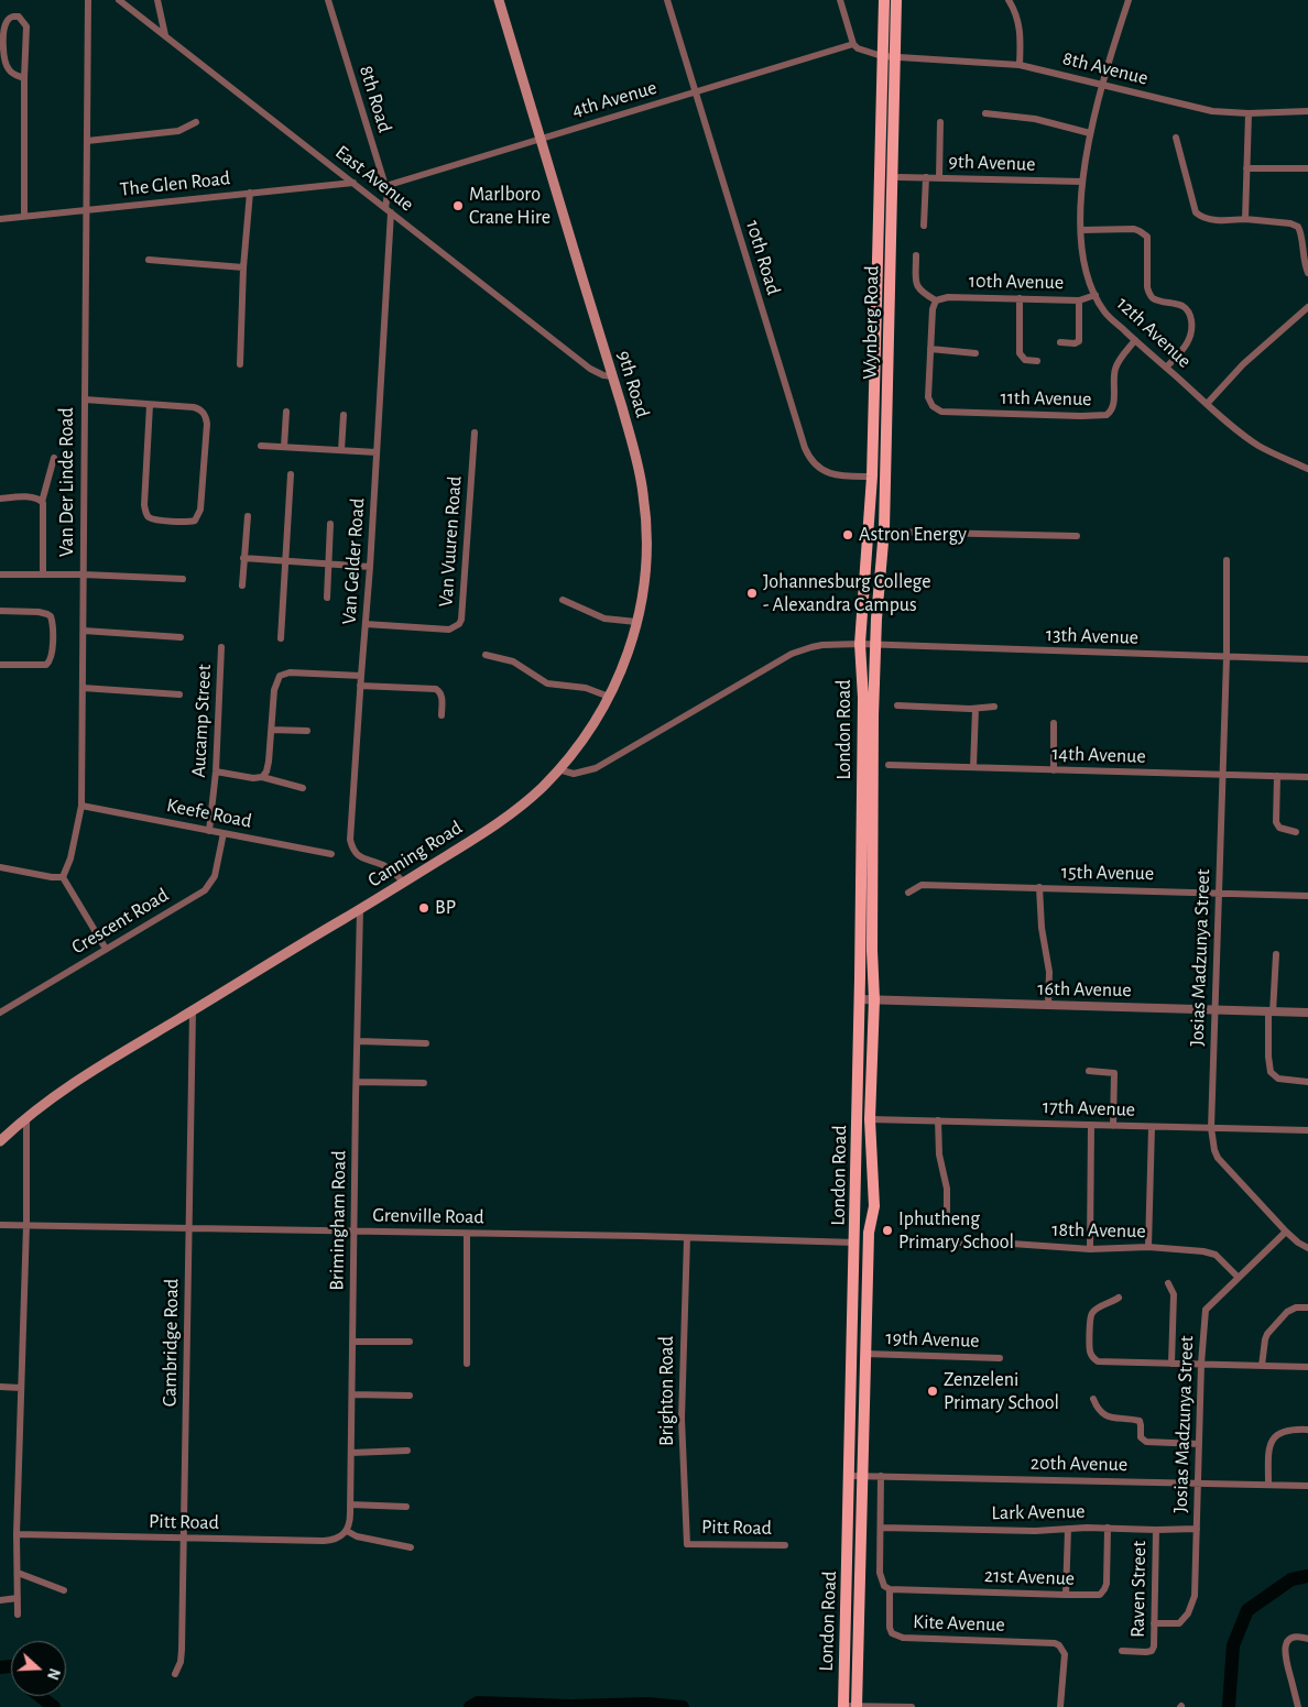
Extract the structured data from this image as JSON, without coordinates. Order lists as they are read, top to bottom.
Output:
{
  "streets": {
    "main road": [
      "Wynberg Road",
      "9th Road",
      "London Road",
      "Canning Road"
    ],
    "street": [
      "8th Avenue",
      "8th Road",
      "4th Avenue",
      "9th Avenue",
      "East Avenue",
      "The Glen Road",
      "10th Road",
      "10th Avenue",
      "12th Avenue",
      "11th Avenue",
      "Van Der Linde Road",
      "Van Vuuren Road",
      "Van Gelder Road",
      "13th Avenue",
      "Aucamp Street",
      "14th Avenue",
      "Keefe Road",
      "15th Avenue",
      "Crescent Road",
      "Josias Madzunya Street",
      "16th Avenue",
      "17th Avenue",
      "Grenville Road",
      "Brimingham Road",
      "18th Avenue",
      "19th Avenue",
      "Cambridge Road",
      "Brighton Road",
      "20th Avenue",
      "Lark Avenue",
      "Pitt Road",
      "21st Avenue",
      "Raven Street",
      "Kite Avenue"
    ]
  },
  "crossings": [
    ["8th Avenue", "4th Avenue"],
    ["8th Avenue", "Wynberg Road"],
    ["8th Avenue", "12th Avenue"],
    ["8th Road", "4th Avenue"],
    ["8th Road", "East Avenue"],
    ["8th Road", "Van Gelder Road"],
    ["4th Avenue", "10th Road"],
    ["4th Avenue", "9th Road"],
    ["9th Avenue", "12th Avenue"],
    ["East Avenue", "The Glen Road"],
    ["East Avenue", "9th Road"],
    ["East Avenue", "Van Gelder Road"],
    ["The Glen Road", "Van Der Linde Road"],
    ["10th Road", "Wynberg Road"],
    ["10th Avenue", "12th Avenue"],
    ["Wynberg Road", "13th Avenue"],
    ["Wynberg Road", "London Road"],
    ["12th Avenue", "11th Avenue"],
    ["9th Road", "Canning Road"],
    ["Van Der Linde Road", "Keefe Road"],
    ["Van Vuuren Road", "Van Gelder Road"],
    ["Van Gelder Road", "Canning Road"],
    ["13th Avenue", "London Road"],
    ["13th Avenue", "Josias Madzunya Street"],
    ["Aucamp Street", "Keefe Road"],
    ["London Road", "16th Avenue"],
    ["London Road", "17th Avenue"],
    ["London Road", "Grenville Road"],
    ["London Road", "19th Avenue"],
    ["London Road", "20th Avenue"],
    ["14th Avenue", "Josias Madzunya Street"],
    ["Keefe Road", "Crescent Road"],
    ["Canning Road", "Brimingham Road"],
    ["Canning Road", "Cambridge Road"],
    ["15th Avenue", "Josias Madzunya Street"],
    ["Josias Madzunya Street", "16th Avenue"],
    ["Josias Madzunya Street", "17th Avenue"],
    ["Josias Madzunya Street", "18th Avenue"],
    ["Josias Madzunya Street", "20th Avenue"],
    ["Josias Madzunya Street", "Lark Avenue"],
    ["Josias Madzunya Street", "Raven Street"],
    ["Grenville Road", "Brimingham Road"],
    ["Grenville Road", "Cambridge Road"],
    ["Grenville Road", "Brighton Road"],
    ["Brimingham Road", "Pitt Road"],
    ["Cambridge Road", "Pitt Road"],
    ["Brighton Road", "Pitt Road"],
    ["20th Avenue", "Kite Avenue"],
    ["Lark Avenue", "21st Avenue"],
    ["Lark Avenue", "Raven Street"],
    ["Lark Avenue", "Kite Avenue"],
    ["21st Avenue", "Kite Avenue"]
  ],
  "places": [
    "Marlboro Crane Hire",
    "Astron Energy",
    "Johannesburg College - Alexandra Campus",
    "BP",
    "Iphutheng Primary School",
    "Zenzeleni Primary School"
  ],
  "north": "right"
}
